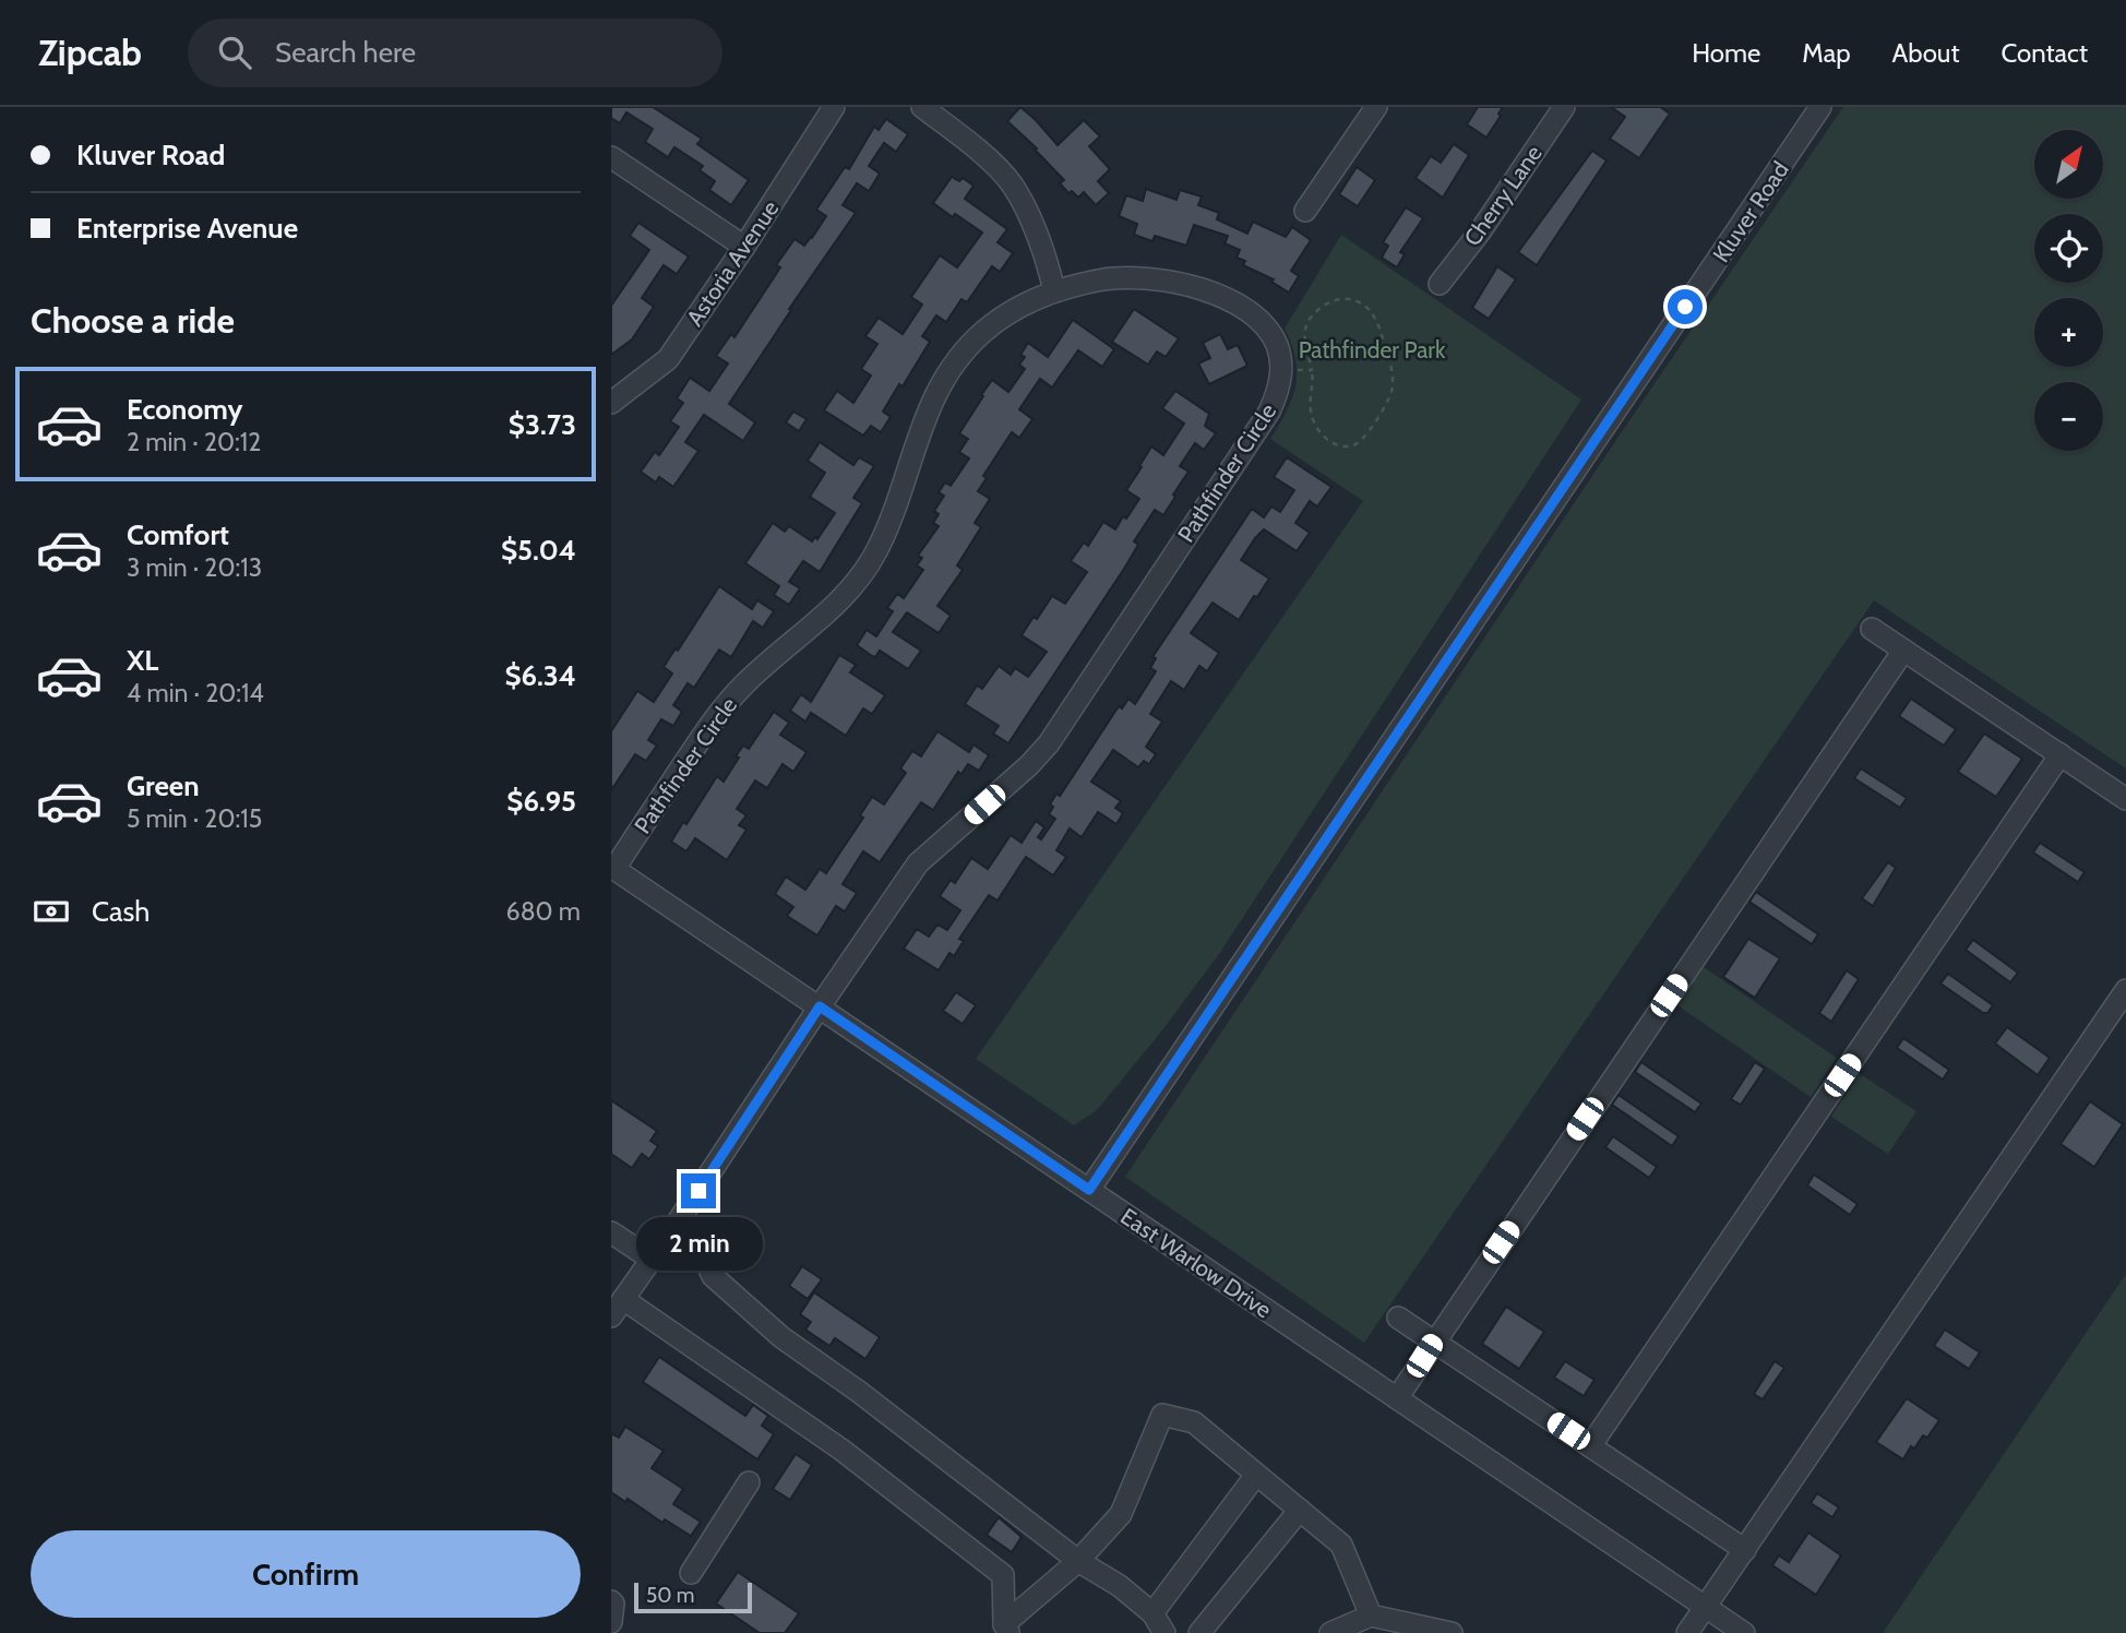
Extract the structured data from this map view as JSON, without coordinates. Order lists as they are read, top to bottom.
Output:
{
  "streets": {
    "street": [
      "Cherry Lane",
      "Kluver Road",
      "Astoria Avenue",
      "Pathfinder Circle",
      "East Warlow Drive"
    ]
  },
  "crossings": [
    ["Kluver Road", "East Warlow Drive"],
    ["Pathfinder Circle", "East Warlow Drive"]
  ],
  "parks": ["Pathfinder Park"],
  "scale_bar": "50 m",
  "north": "top right",
  "page": {
    "header": "Zipcab",
    "search": "Search here",
    "nav": [
      "Home",
      "Map",
      "About",
      "Contact"
    ],
    "banner": ["Kluver Road", "Enterprise Avenue"],
    "map_buttons": ["+", "−"],
    "heading": "Choose a ride",
    "list": [
      {
        "name": "Economy",
        "note": "2 min · 20:12",
        "value": "$3.73"
      },
      {
        "name": "Comfort",
        "note": "3 min · 20:13",
        "value": "$5.04"
      },
      {
        "name": "XL",
        "note": "4 min · 20:14",
        "value": "$6.34"
      },
      {
        "name": "Green",
        "note": "5 min · 20:15",
        "value": "$6.95"
      }
    ],
    "pay": ["Cash", "680 m"],
    "bubble": "2 min",
    "buttons": "Confirm",
    "scale": "50 m"
  }
}
